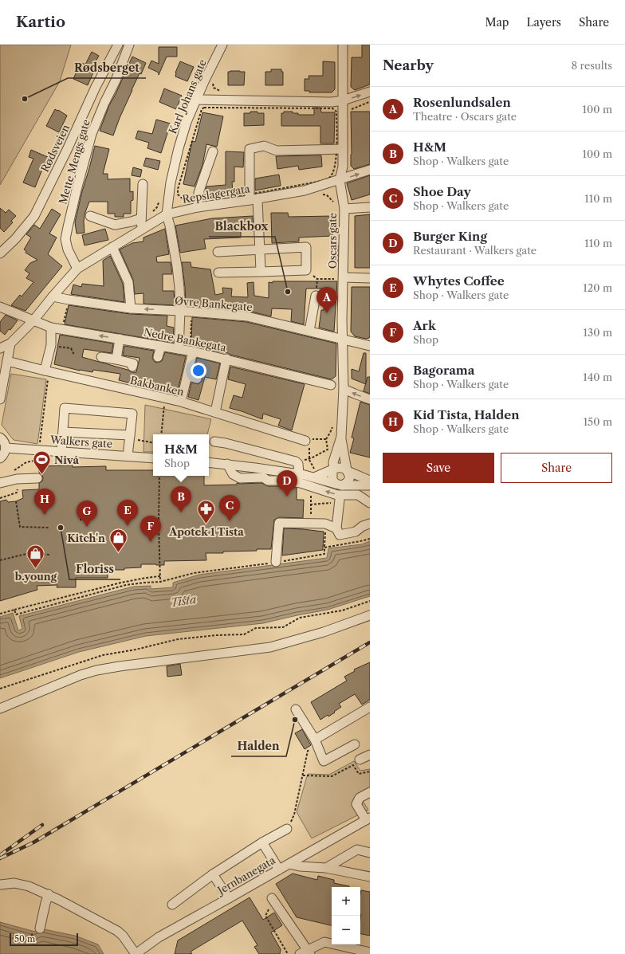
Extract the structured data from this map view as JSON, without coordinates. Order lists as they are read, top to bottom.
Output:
{
  "streets": {
    "street": [
      "Karl Johans gate",
      "Rødsveien",
      "Mette Mengs gate",
      "Repslagergata",
      "Oscars gate",
      "Øvre Bankegate",
      "Nedre Bankegata",
      "Bakbanken",
      "Walkers gate",
      "Jernbanegata"
    ]
  },
  "crossings": [
    ["Karl Johans gate", "Repslagergata"],
    ["Mette Mengs gate", "Repslagergata"],
    ["Repslagergata", "Oscars gate"],
    ["Repslagergata", "Øvre Bankegate"],
    ["Repslagergata", "Nedre Bankegata"],
    ["Oscars gate", "Øvre Bankegate"]
  ],
  "water": ["Tista"],
  "places": {
    "other": [
      "Rødsberget",
      "Blackbox",
      "Floriss",
      "Halden"
    ],
    "sports": ["Nivå"],
    "pharmacy": ["Apotek 1 Tista"],
    "shop": ["Kitch'n", "b.young"]
  },
  "scale_bar": "50 m",
  "page": {
    "header": "Kartio",
    "nav": ["Map", "Layers", "Share"],
    "heading": ["Nearby", "8 results"],
    "list": [
      {
        "mark": "A",
        "name": "Rosenlundsalen",
        "note": "Theatre · Oscars gate",
        "value": "100 m"
      },
      {
        "mark": "B",
        "name": "H&M",
        "note": "Shop · Walkers gate",
        "value": "100 m"
      },
      {
        "mark": "C",
        "name": "Shoe Day",
        "note": "Shop · Walkers gate",
        "value": "110 m"
      },
      {
        "mark": "D",
        "name": "Burger King",
        "note": "Restaurant · Walkers gate",
        "value": "110 m"
      },
      {
        "mark": "E",
        "name": "Whytes Coffee",
        "note": "Shop · Walkers gate",
        "value": "120 m"
      },
      {
        "mark": "F",
        "name": "Ark",
        "note": "Shop",
        "value": "130 m"
      },
      {
        "mark": "G",
        "name": "Bagorama",
        "note": "Shop · Walkers gate",
        "value": "140 m"
      },
      {
        "mark": "H",
        "name": "Kid Tista, Halden",
        "note": "Shop · Walkers gate",
        "value": "150 m"
      }
    ],
    "pins": [
      "A",
      "D",
      "B",
      "H",
      "C",
      "E",
      "G",
      "F"
    ],
    "popup": ["H&M", "Shop"],
    "buttons": ["Save", "Share"],
    "map_buttons": ["+", "−"],
    "scale": "50 m"
  }
}
